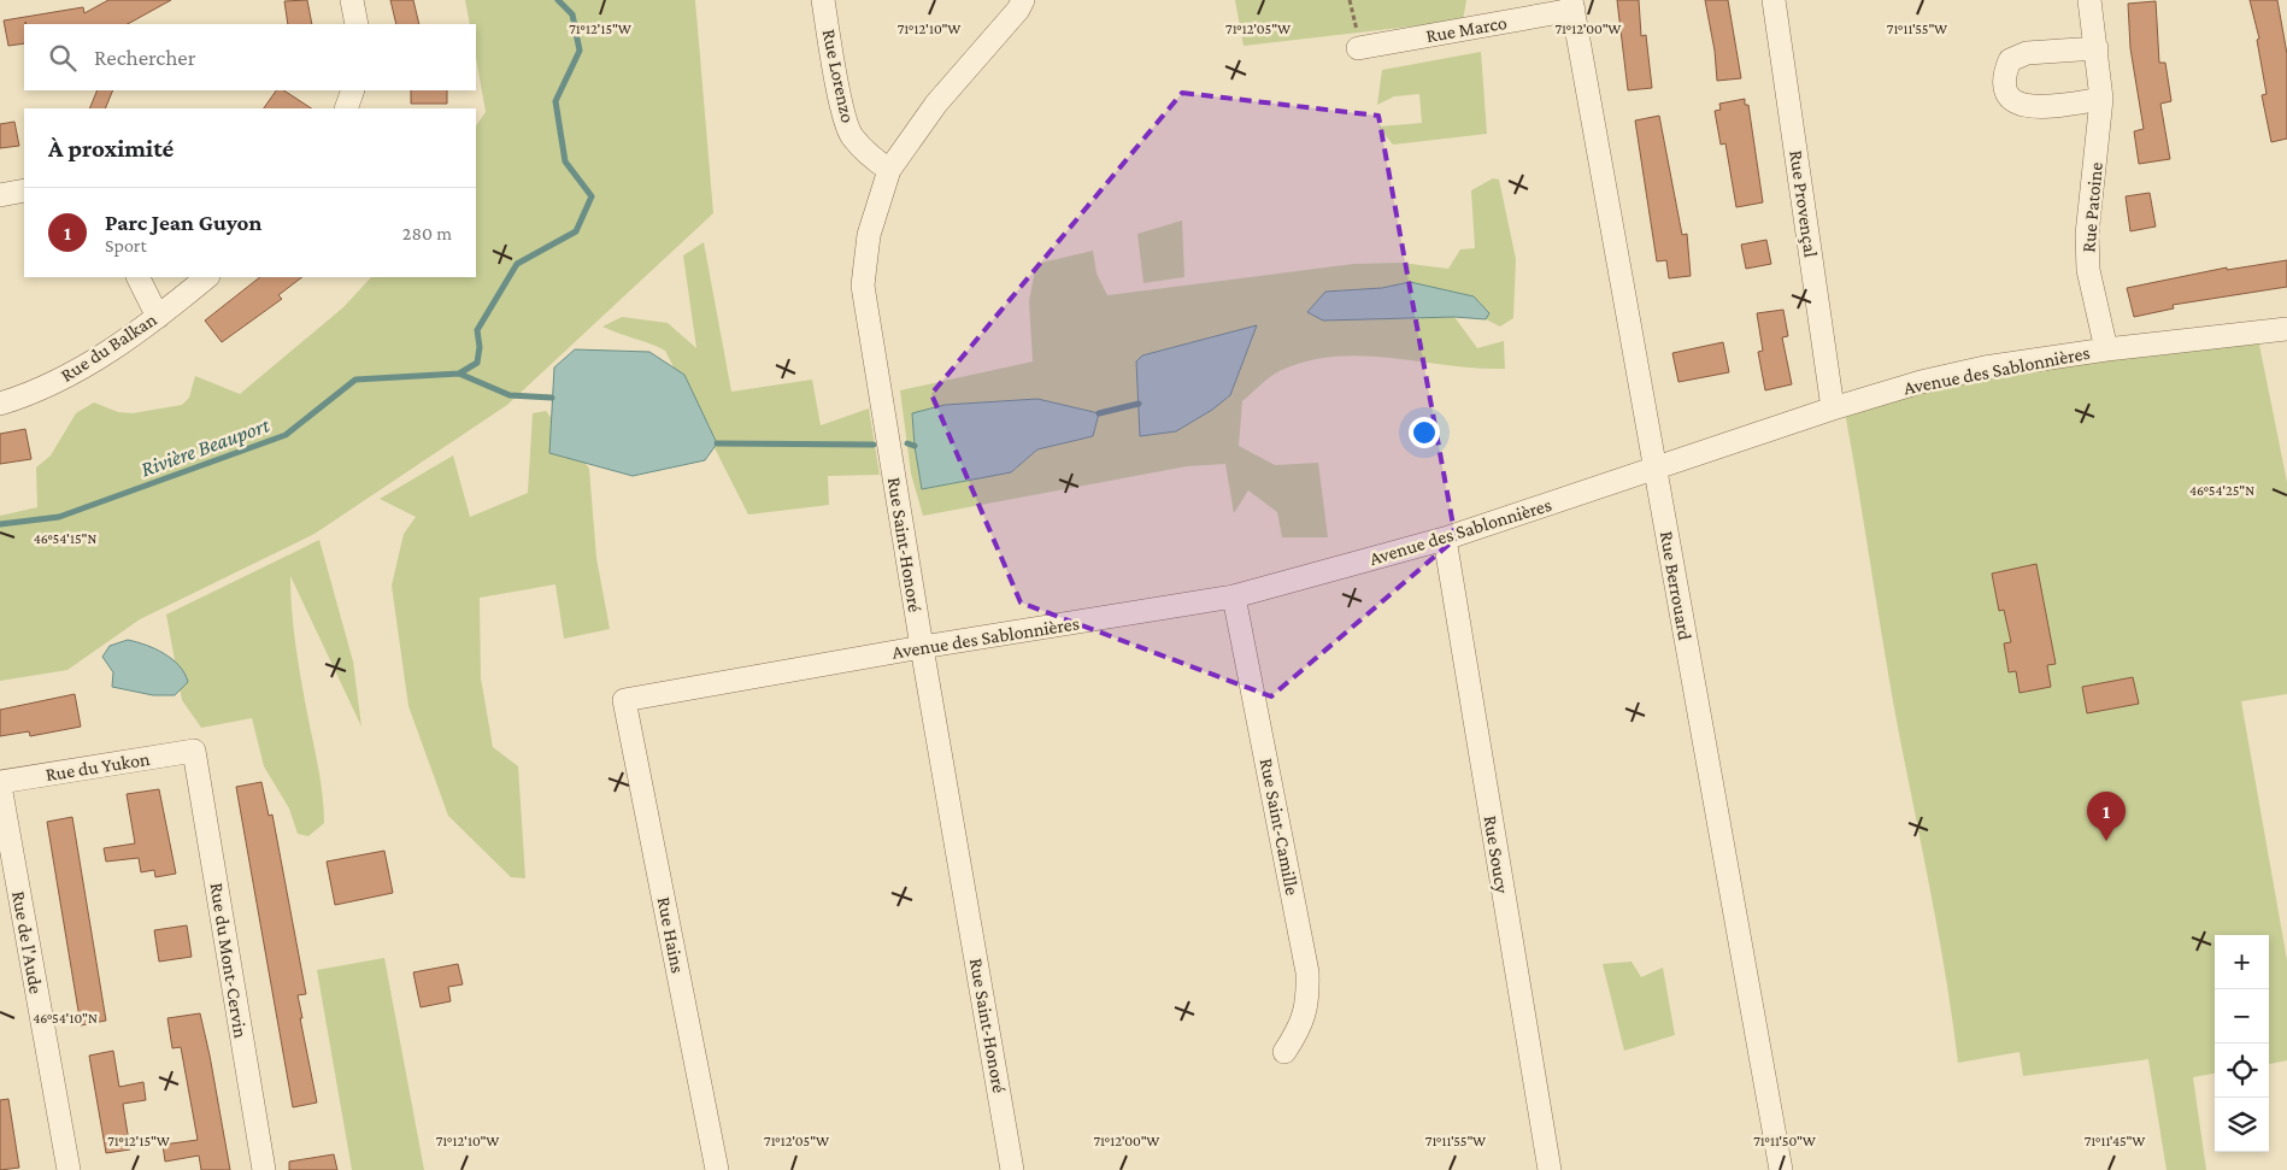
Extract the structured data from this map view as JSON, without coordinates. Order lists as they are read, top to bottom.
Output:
{
  "streets": {
    "street": [
      "Rue Marco",
      "Rue Lorenzo",
      "Rue Provençal",
      "Rue Patoine",
      "Rue du Balkan",
      "Avenue des Sablonnières",
      "Rue Saint-Honoré",
      "Rue Berrouard",
      "Rue du Yukon",
      "Rue Saint-Camille",
      "Rue Soucy",
      "Rue Hains",
      "Rue de l'Aude",
      "Rue du Mont-Cervin"
    ]
  },
  "crossings": [
    ["Rue Marco", "Rue Berrouard"],
    ["Rue Lorenzo", "Rue Saint-Honoré"],
    ["Rue Provençal", "Avenue des Sablonnières"],
    ["Rue Patoine", "Avenue des Sablonnières"],
    ["Avenue des Sablonnières", "Rue Saint-Honoré"],
    ["Avenue des Sablonnières", "Rue Berrouard"],
    ["Avenue des Sablonnières", "Rue Saint-Camille"],
    ["Avenue des Sablonnières", "Rue Soucy"],
    ["Avenue des Sablonnières", "Rue Hains"],
    ["Rue du Yukon", "Rue de l'Aude"],
    ["Rue du Yukon", "Rue du Mont-Cervin"]
  ],
  "water": ["Rivière Beauport"],
  "page": {
    "search": "Rechercher",
    "heading": "À proximité",
    "list": [
      {
        "mark": "1",
        "name": "Parc Jean Guyon",
        "note": "Sport",
        "value": "280 m"
      }
    ],
    "pins": "1",
    "map_buttons": ["+", "−"]
  },
  "coordinates": [
    "71°12'15\"W",
    "71°12'10\"W",
    "71°12'05\"W",
    "71°12'00\"W",
    "71°11'55\"W",
    "46°54'25\"N",
    "46°54'15\"N",
    "46°54'10\"N",
    "71°11'50\"W",
    "71°11'45\"W"
  ]
}
